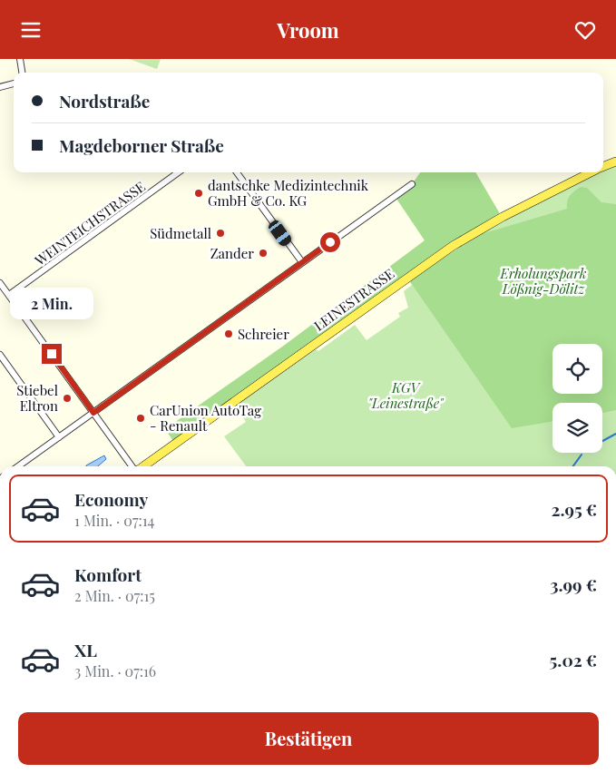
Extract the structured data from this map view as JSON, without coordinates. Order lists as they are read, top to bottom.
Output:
{
  "streets": {
    "main road": ["LEINESTRASSE"],
    "street": ["WEINTEICHSTRASSE"]
  },
  "parks": ["Erholungspark Lößnig-Dölitz", "KGV \"Leinestraße\""],
  "places": [
    "dantschke Medizintechnik GmbH & Co. KG",
    "Südmetall",
    "Zander",
    "Schreier",
    "Stiebel Eltron",
    "CarUnion AutoTag - Renault"
  ],
  "page": {
    "header": "Vroom",
    "banner": ["Nordstraße", "Magdeborner Straße"],
    "bubble": "2 Min.",
    "list": [
      {
        "name": "Economy",
        "note": "1 Min. · 07:14",
        "value": "2.95 €"
      },
      {
        "name": "Komfort",
        "note": "2 Min. · 07:15",
        "value": "3.99 €"
      },
      {
        "name": "XL",
        "note": "3 Min. · 07:16",
        "value": "5.02 €"
      }
    ],
    "buttons": "Bestätigen"
  }
}
